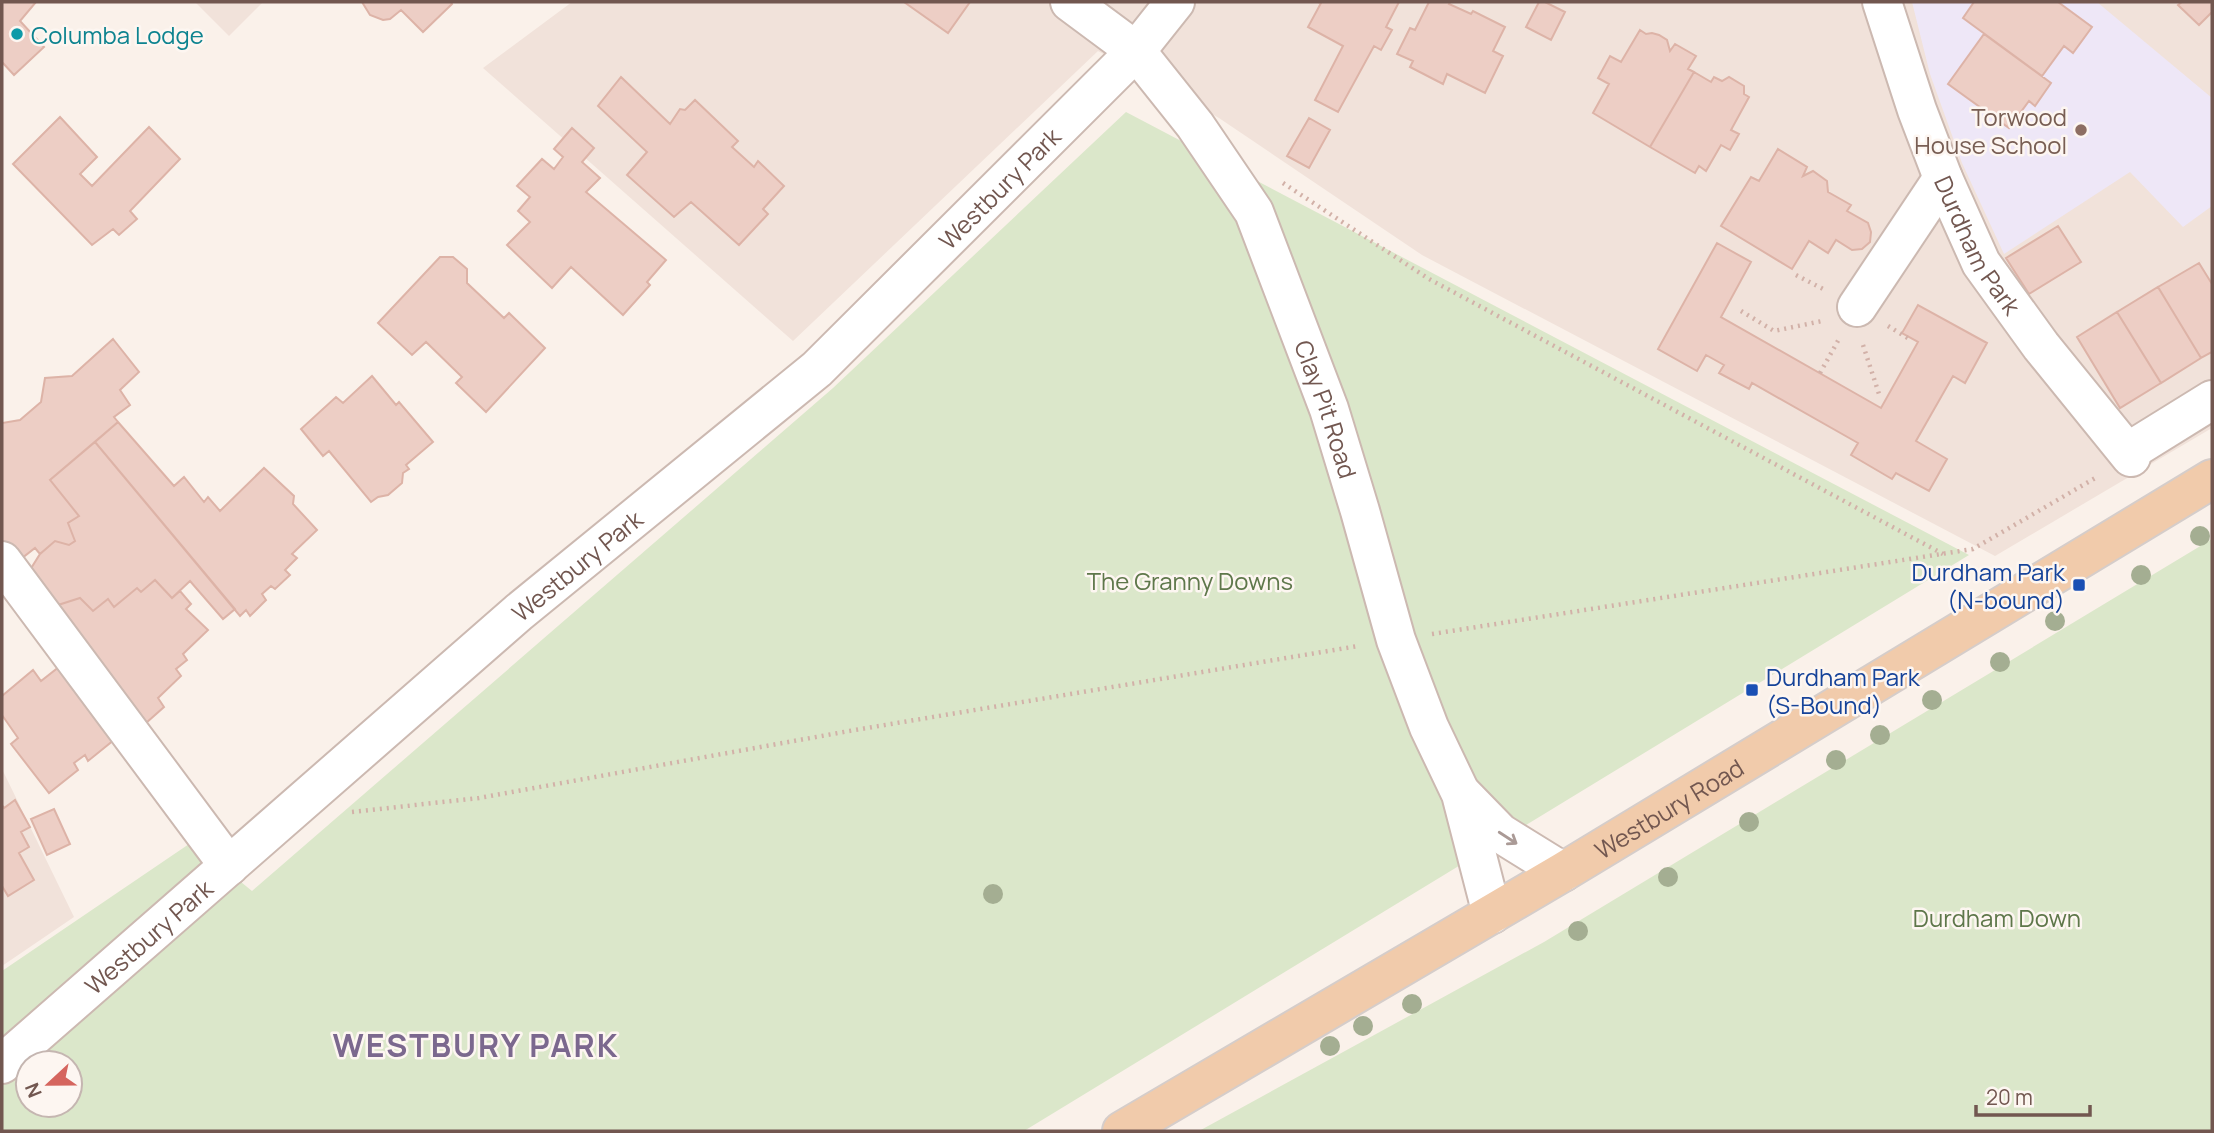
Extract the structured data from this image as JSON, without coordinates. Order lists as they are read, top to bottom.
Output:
{
  "streets": {
    "main road": ["Westbury Road"],
    "street": ["Westbury Park", "Durdham Park", "Clay Pit Road"]
  },
  "crossings": [
    ["Westbury Park", "Clay Pit Road"],
    ["Clay Pit Road", "Westbury Road"]
  ],
  "districts": ["WESTBURY PARK"],
  "parks": ["The Granny Downs", "Durdham Down"],
  "places": {
    "other": ["Columba Lodge", "Torwood House School"],
    "transit": ["Durdham Park (N-bound)", "Durdham Park (S-Bound)"]
  },
  "scale_bar": "20 m",
  "north": "left"
}
